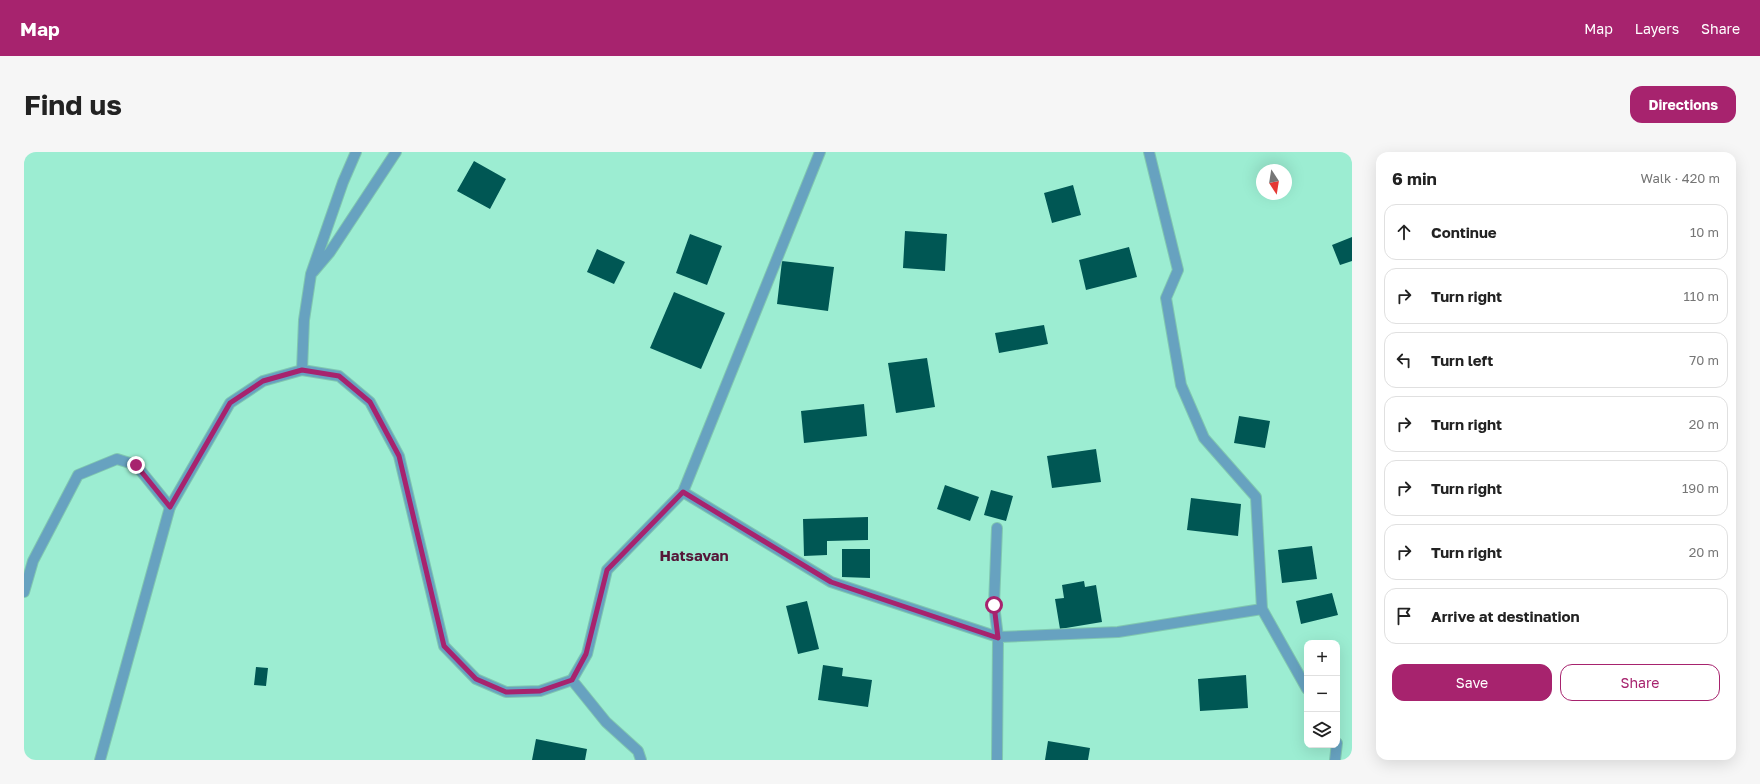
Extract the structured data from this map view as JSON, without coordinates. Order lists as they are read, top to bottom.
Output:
{
  "districts": ["Hatsavan"],
  "north": "bottom",
  "page": {
    "header": "Map",
    "nav": ["Map", "Layers", "Share"],
    "buttons": [
      "Directions",
      ["Save", "Share"]
    ],
    "title": "Find us",
    "heading": ["6 min", "Walk · 420 m"],
    "list": [
      ["Continue", "10 m"],
      ["Turn right", "110 m"],
      ["Turn left", "70 m"],
      ["Turn right", "20 m"],
      ["Turn right", "190 m"],
      ["Turn right", "20 m"],
      "Arrive at destination"
    ],
    "map_buttons": ["+", "−"]
  }
}
